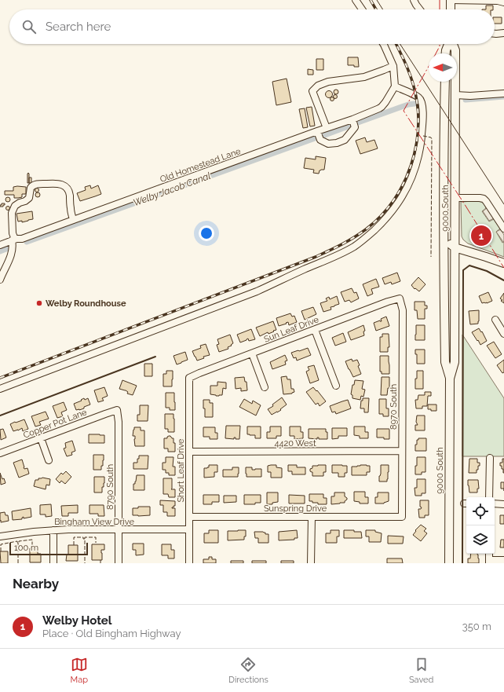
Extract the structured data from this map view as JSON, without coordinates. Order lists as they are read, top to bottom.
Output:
{
  "streets": {
    "main road": ["9000 South"],
    "street": [
      "Old Homestead Lane",
      "Sun Leaf Drive",
      "8970 South",
      "Copper Pot Lane",
      "4420 West",
      "Short Leaf Drive",
      "8790 South",
      "Sunspring Drive",
      "Bingham View Drive"
    ]
  },
  "crossings": [
    ["Sun Leaf Drive", "8970 South"],
    ["Sun Leaf Drive", "Short Leaf Drive"],
    ["8970 South", "4420 West"],
    ["8970 South", "Sunspring Drive"],
    ["Copper Pot Lane", "8790 South"],
    ["4420 West", "Short Leaf Drive"],
    ["Short Leaf Drive", "Sunspring Drive"],
    ["Short Leaf Drive", "Bingham View Drive"],
    ["8790 South", "Bingham View Drive"]
  ],
  "water": ["Welby Jacob Canal"],
  "places": ["Welby Roundhouse"],
  "scale_bar": "100 m",
  "north": "left",
  "page": {
    "search": "Search here",
    "pins": "1",
    "scale": "100 m",
    "heading": "Nearby",
    "list": [
      {
        "mark": "1",
        "name": "Welby Hotel",
        "note": "Place · Old Bingham Highway",
        "value": "350 m"
      }
    ],
    "nav": ["Map", "Directions", "Saved"]
  }
}
